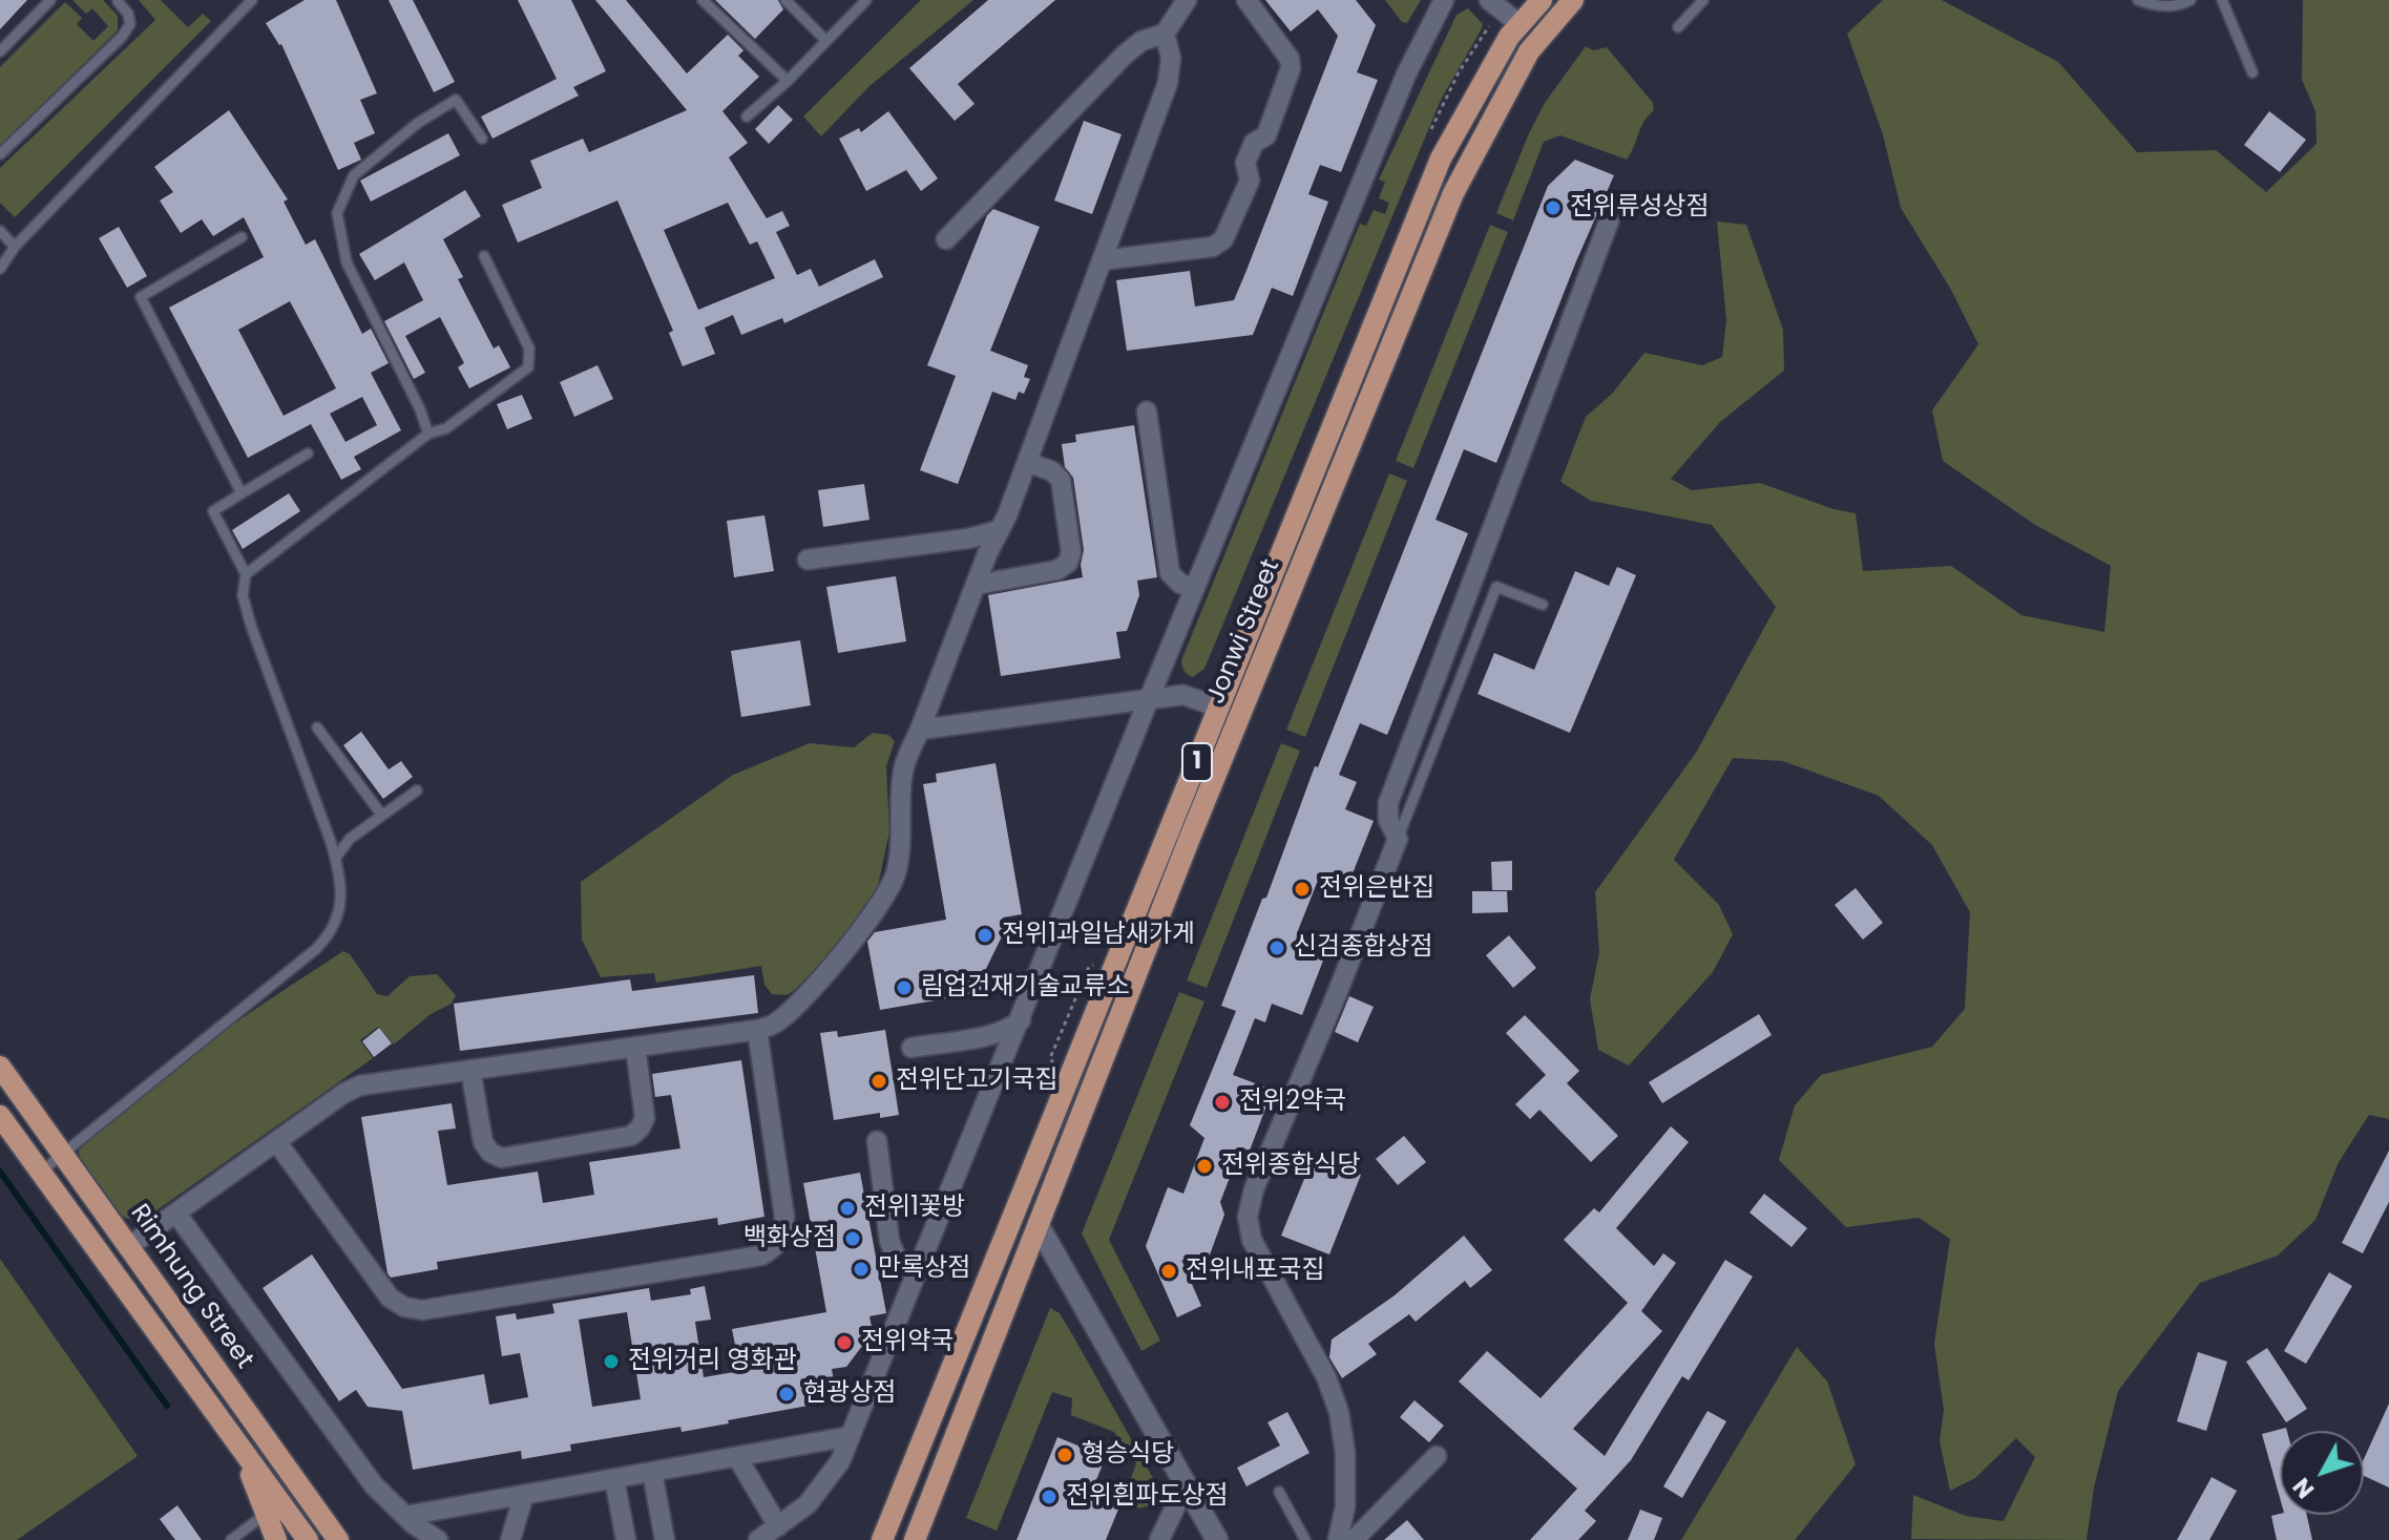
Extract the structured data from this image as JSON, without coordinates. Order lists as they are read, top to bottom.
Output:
{
  "streets": {
    "main road": ["Jonwi Street", "1", "Rimhung Street"]
  },
  "places": [
    "전위류성상점",
    "전위은반집",
    "전위1과일남새가게",
    "신검종합상점",
    "림업건재기술교류소",
    "전위단고기국집",
    "전위2약국",
    "전위종합식당",
    "전위1꽃방",
    "백화상점",
    "만록상점",
    "전위내포국집",
    "전위약국",
    "전위거리 영화관",
    "현광상점",
    "형승식당",
    "전위흰파도상점"
  ],
  "north": "bottom left"
}
